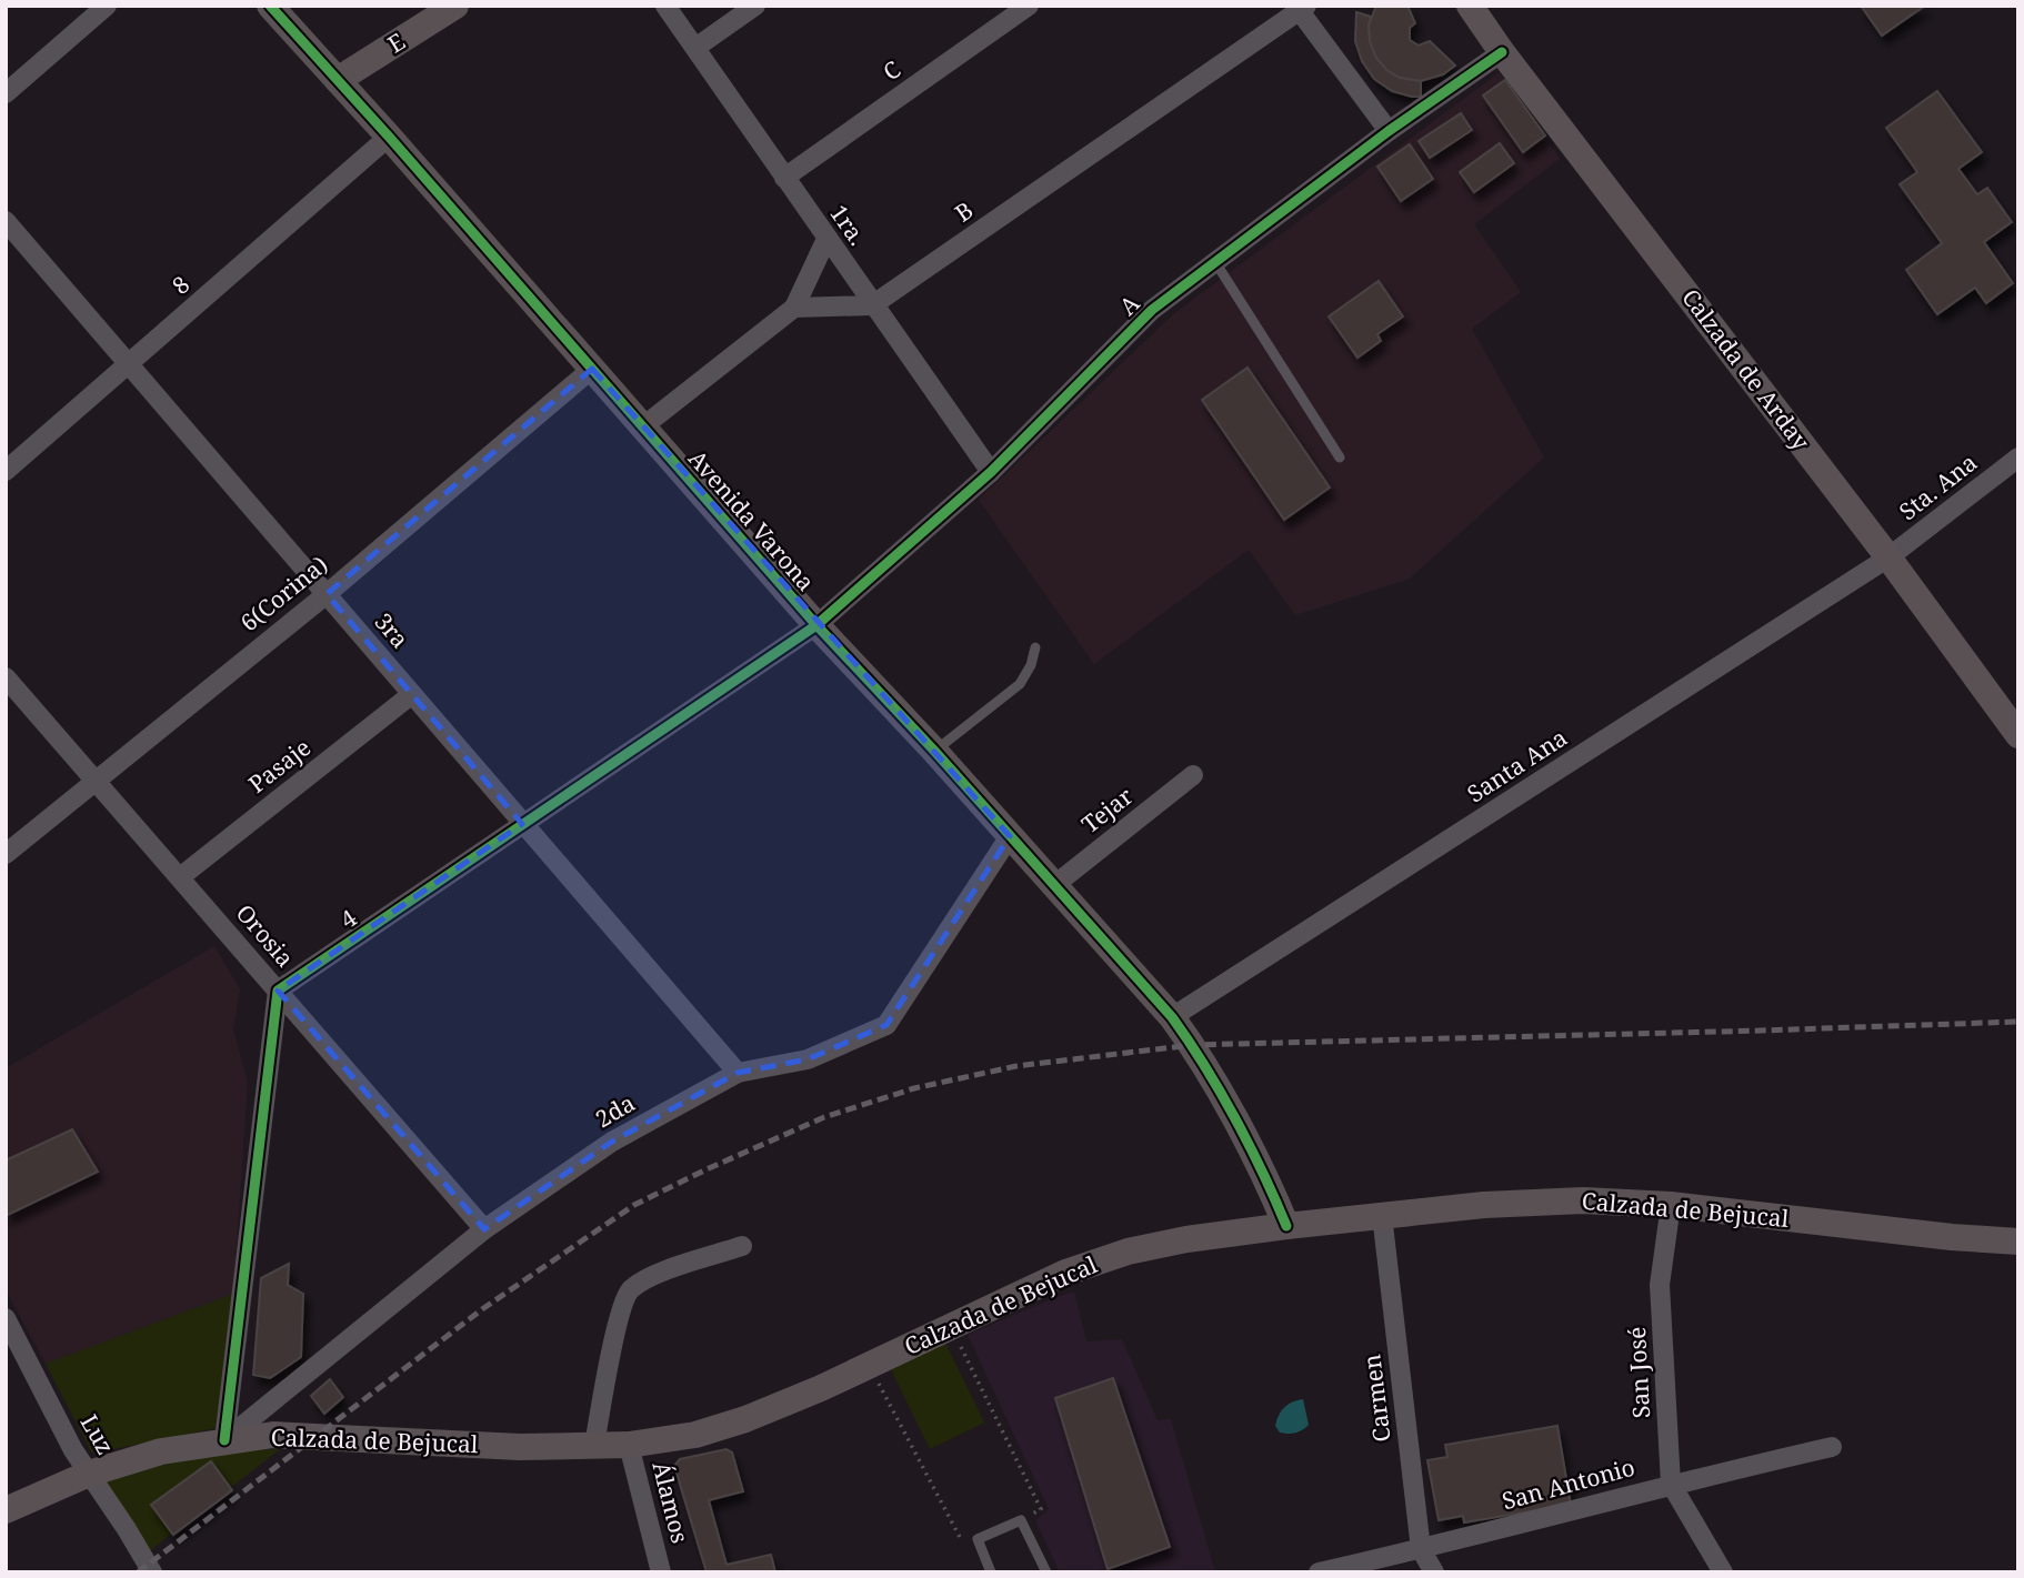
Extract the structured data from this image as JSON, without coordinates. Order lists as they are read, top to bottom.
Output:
{
  "streets": {
    "street": [
      "E",
      "C",
      "B",
      "1ra.",
      "8",
      "A",
      "Calzada de Arday",
      "Sta. Ana",
      "Avenida Varona",
      "6(Corina)",
      "3ra",
      "Pasaje",
      "Santa Ana",
      "Tejar",
      "4",
      "Orosia",
      "2da",
      "Calzada de Bejucal",
      "San José",
      "Carmen",
      "Luz",
      "San Antonio",
      "Álamos"
    ]
  },
  "crossings": [
    ["E", "Avenida Varona"],
    ["C", "1ra."],
    ["B", "1ra."],
    ["1ra.", "A"],
    ["8", "Avenida Varona"],
    ["8", "3ra"],
    ["A", "Calzada de Arday"],
    ["A", "Avenida Varona"],
    ["A", "4"],
    ["Calzada de Arday", "Sta. Ana"],
    ["Calzada de Arday", "Santa Ana"],
    ["Sta. Ana", "Santa Ana"],
    ["Avenida Varona", "6(Corina)"],
    ["Avenida Varona", "Santa Ana"],
    ["Avenida Varona", "Tejar"],
    ["Avenida Varona", "4"],
    ["Avenida Varona", "2da"],
    ["Avenida Varona", "Calzada de Bejucal"],
    ["6(Corina)", "3ra"],
    ["6(Corina)", "Orosia"],
    ["3ra", "Pasaje"],
    ["3ra", "4"],
    ["3ra", "2da"],
    ["Pasaje", "Orosia"],
    ["4", "Orosia"],
    ["Orosia", "2da"],
    ["2da", "Calzada de Bejucal"],
    ["Calzada de Bejucal", "San José"],
    ["Calzada de Bejucal", "Carmen"],
    ["Calzada de Bejucal", "Luz"],
    ["Calzada de Bejucal", "Álamos"],
    ["San José", "San Antonio"],
    ["Carmen", "San Antonio"]
  ]
}
